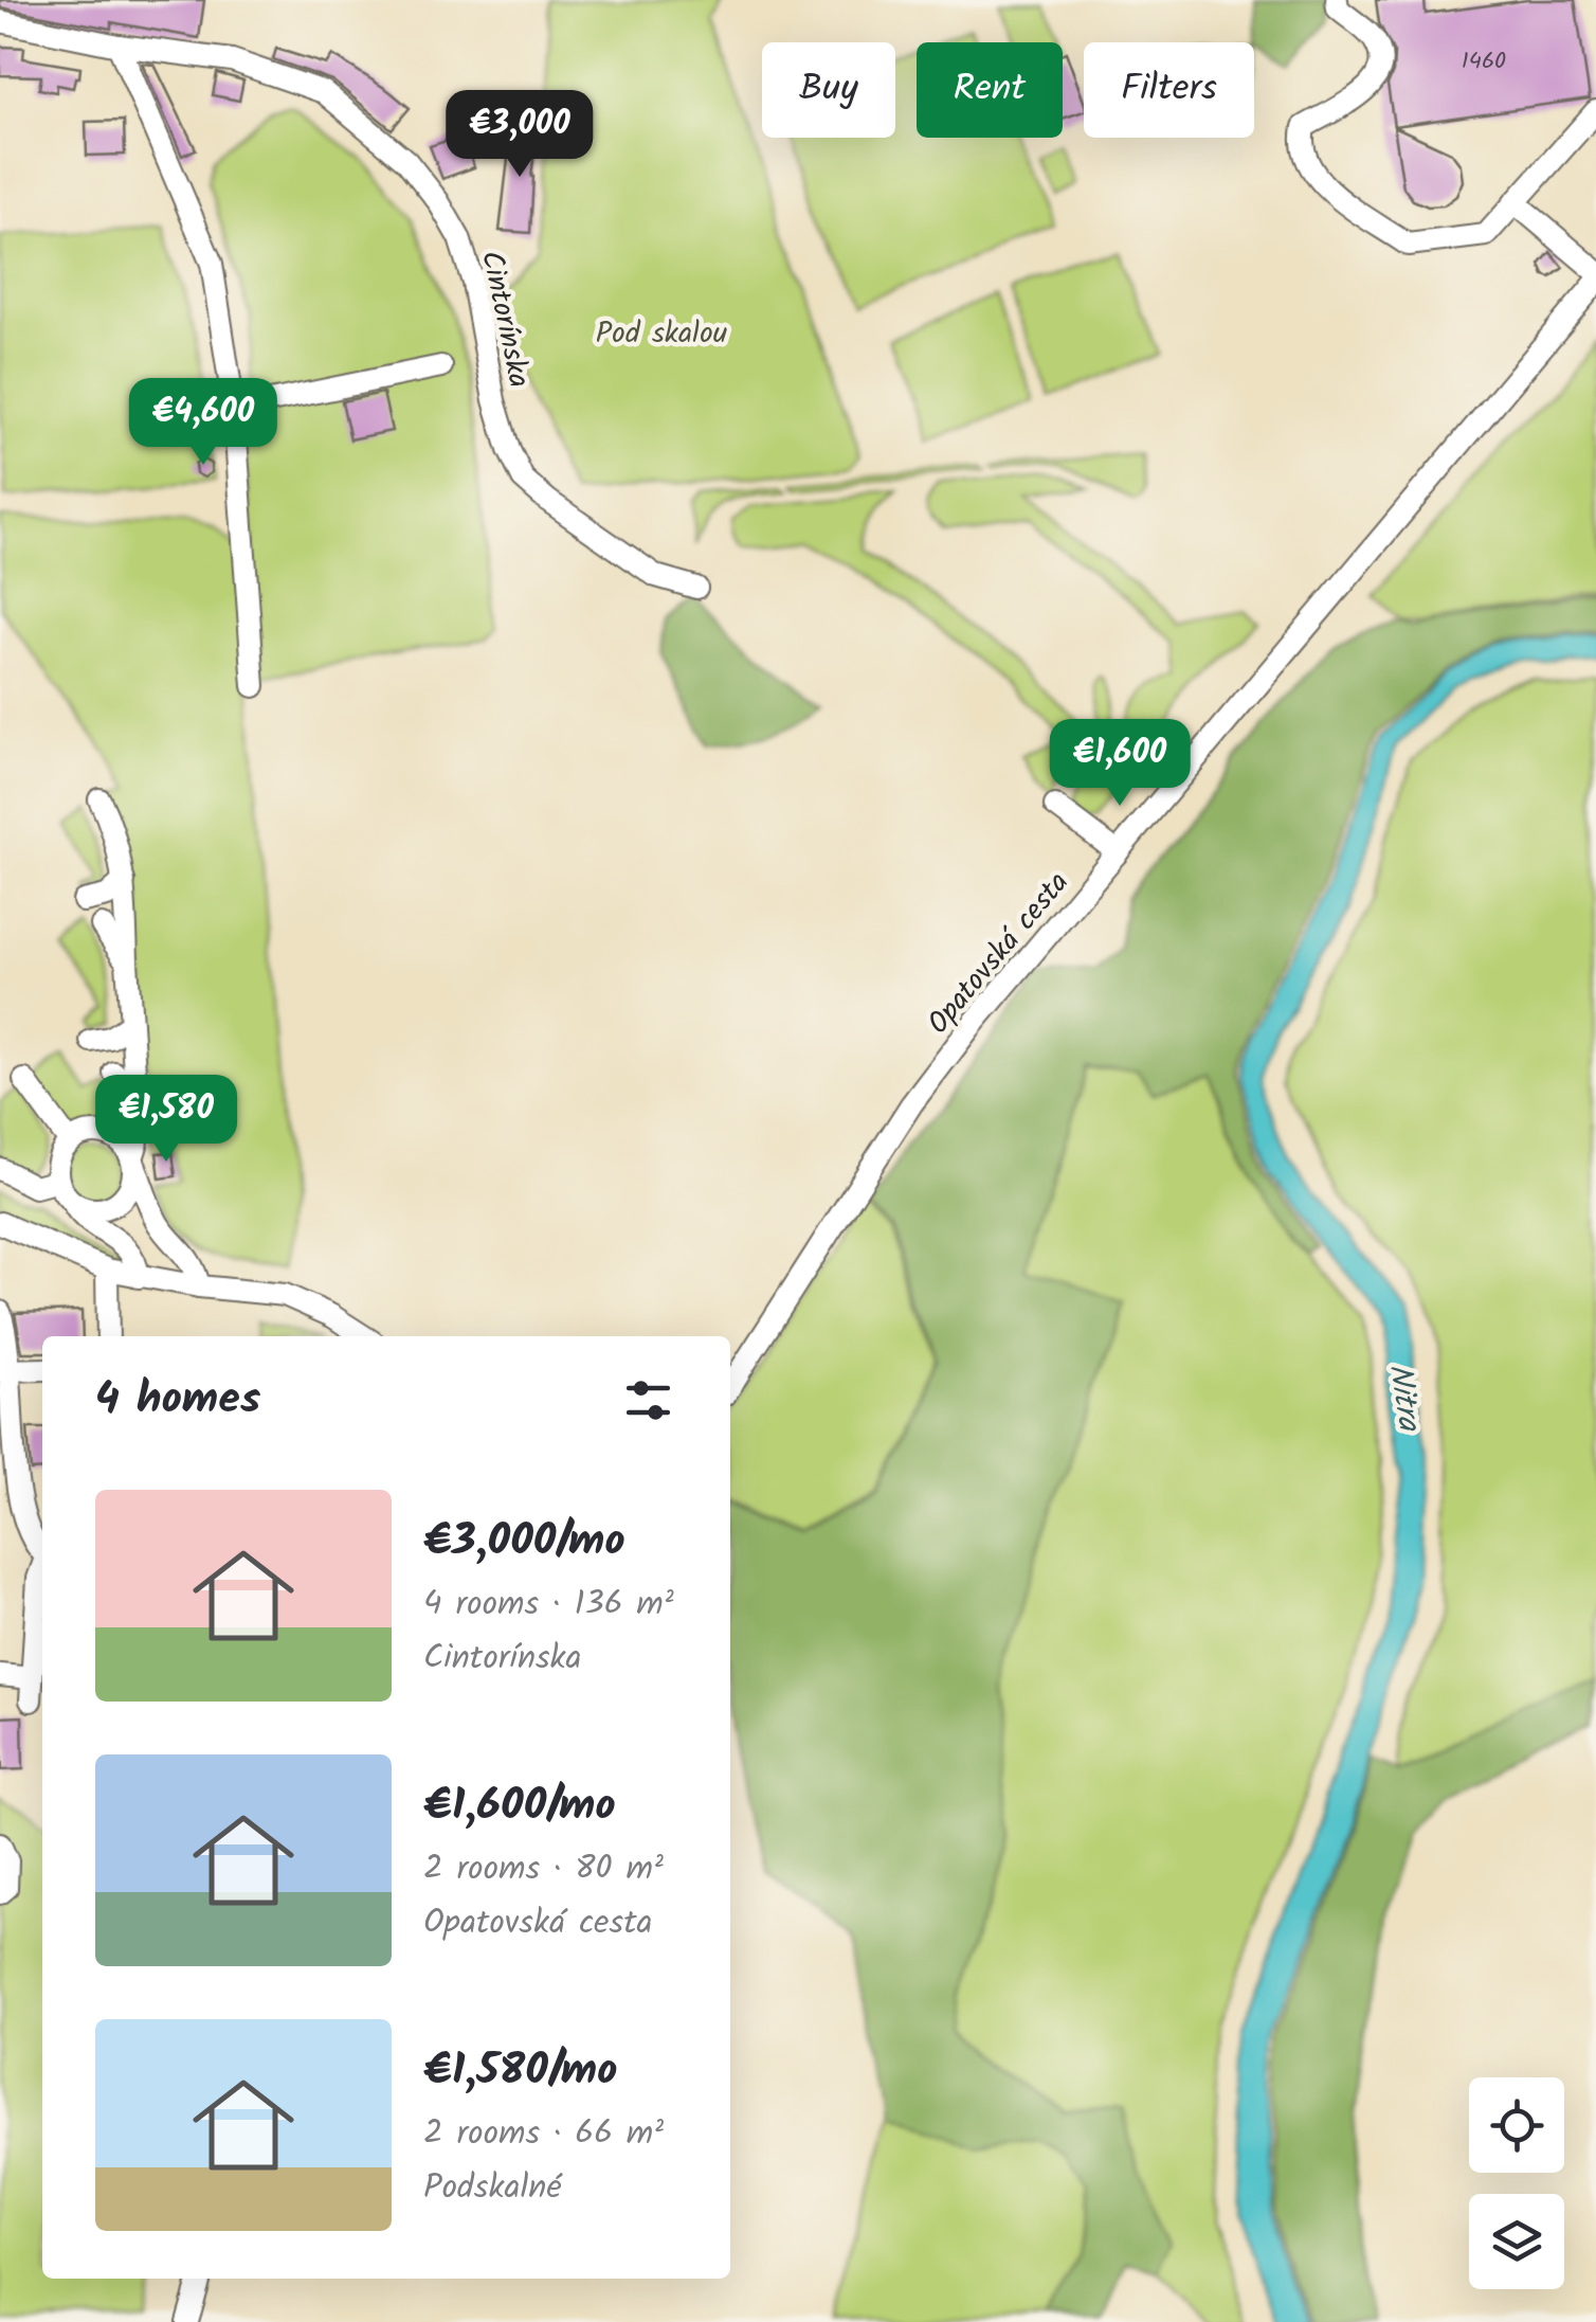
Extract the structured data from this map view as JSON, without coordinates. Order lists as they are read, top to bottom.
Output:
{
  "streets": {
    "street": ["Cintorínska", "Opatovská cesta"]
  },
  "water": ["Nitra"],
  "parks": ["Pod skalou"],
  "house_numbers": ["1460"],
  "page": {
    "chip": ["Buy", "Rent", "Filters"],
    "price": [
      "€3,000",
      "€4,600",
      "€1,600",
      "€1,580"
    ],
    "heading": "4 homes",
    "list": [
      {
        "name": "€3,000/mo",
        "note": "4 rooms · 136 m² · Cintorínska"
      },
      {
        "name": "€1,600/mo",
        "note": "2 rooms · 80 m² · Opatovská cesta"
      },
      {
        "name": "€1,580/mo",
        "note": "2 rooms · 66 m² · Podskalné"
      }
    ]
  }
}
